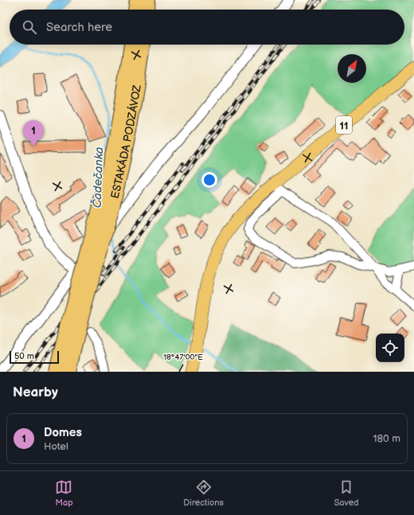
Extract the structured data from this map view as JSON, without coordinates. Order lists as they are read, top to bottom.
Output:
{
  "streets": {
    "highway": ["ESTAKÁDA PODZÁVOZ"],
    "main road": ["11"]
  },
  "water": ["Čadečanka"],
  "scale_bar": "50 m",
  "north": "top right",
  "page": {
    "search": "Search here",
    "pins": "1",
    "scale": "50 m",
    "heading": "Nearby",
    "list": [
      {
        "mark": "1",
        "name": "Domes",
        "note": "Hotel",
        "value": "180 m"
      }
    ],
    "nav": ["Map", "Directions", "Saved"]
  },
  "coordinates": ["18°47'00\"E"]
}
